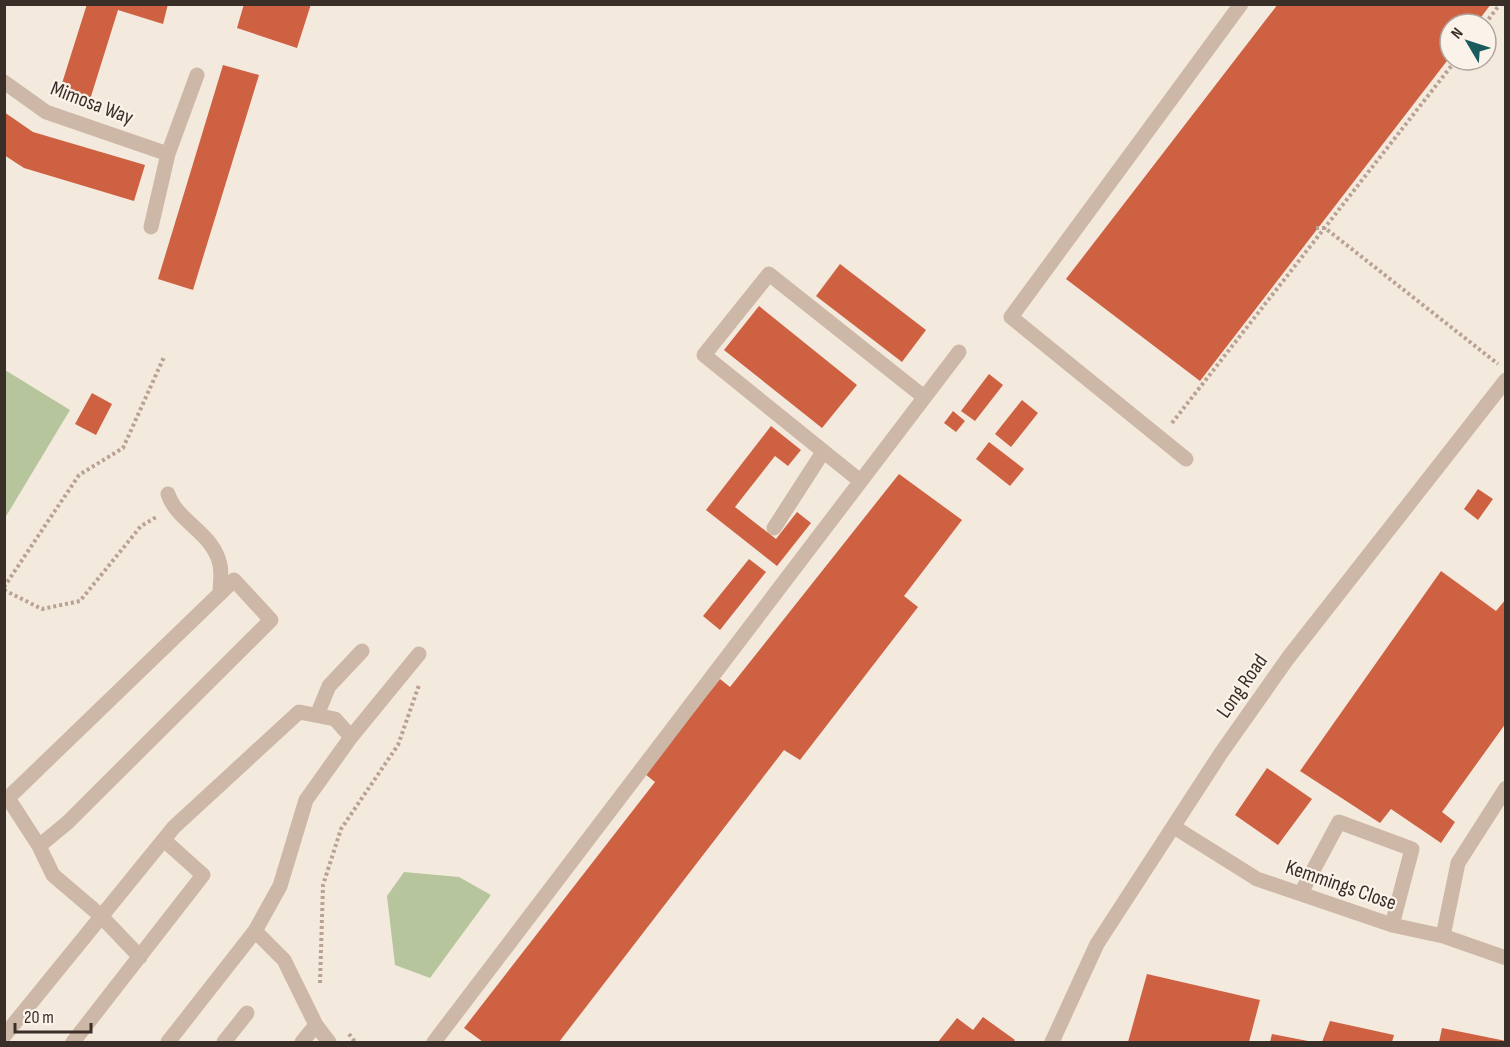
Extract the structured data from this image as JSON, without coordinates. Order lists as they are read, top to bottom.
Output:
{
  "streets": {
    "street": ["Mimosa Way", "Long Road", "Kemmings Close"]
  },
  "crossings": [
    ["Long Road", "Kemmings Close"]
  ],
  "scale_bar": "20 m",
  "north": "top left"
}
